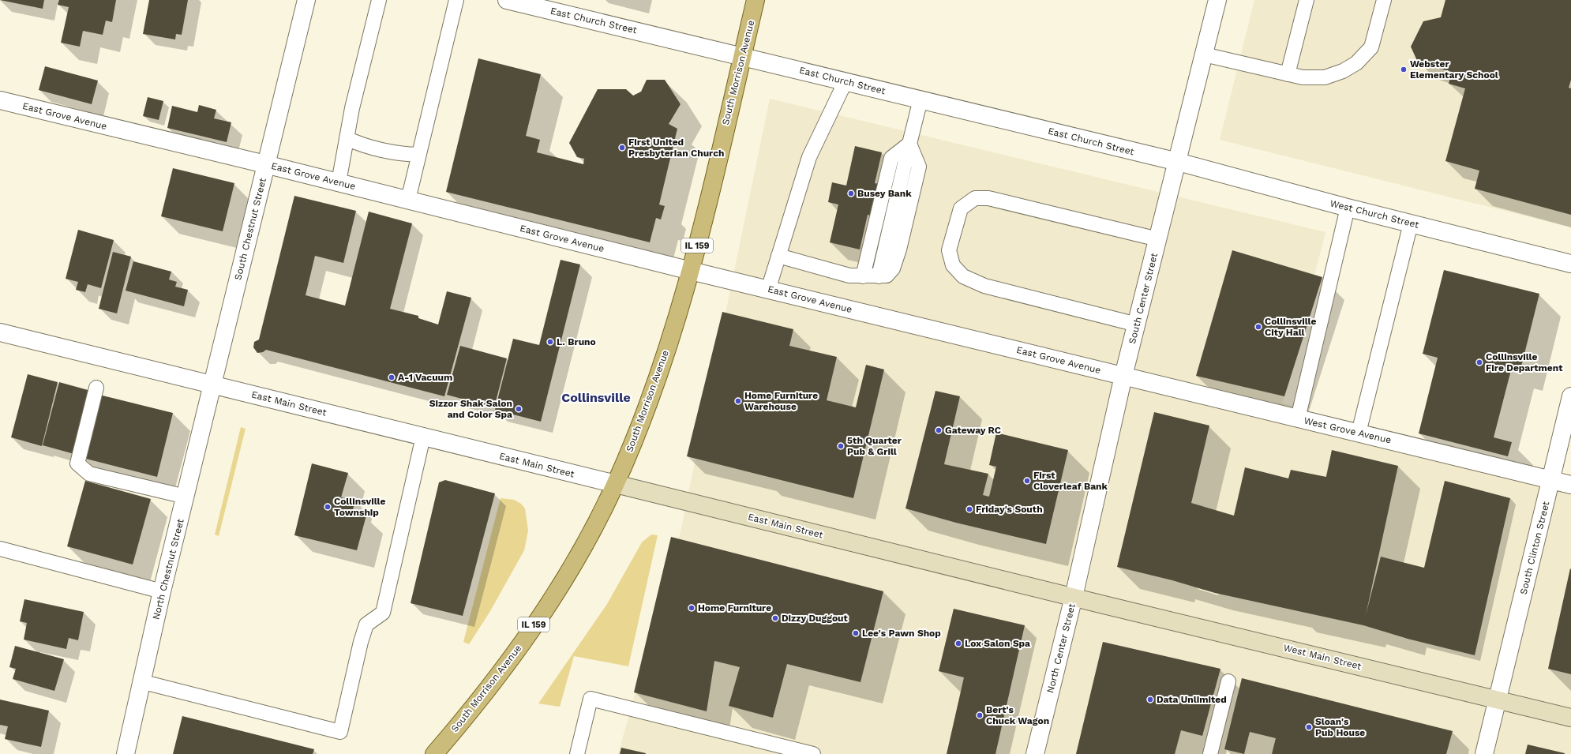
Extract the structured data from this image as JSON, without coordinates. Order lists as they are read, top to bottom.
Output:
{
  "streets": {
    "main road": [
      "South Morrison Avenue",
      "IL 159",
      "East Main Street",
      "West Main Street"
    ],
    "street": [
      "East Church Street",
      "East Grove Avenue",
      "West Church Street",
      "South Chestnut Street",
      "South Center Street",
      "West Grove Avenue",
      "South Clinton Street",
      "North Chestnut Street",
      "North Center Street"
    ]
  },
  "crossings": [
    ["East Church Street", "South Morrison Avenue"],
    ["East Church Street", "West Church Street"],
    ["East Church Street", "South Center Street"],
    ["South Morrison Avenue", "East Grove Avenue"],
    ["South Morrison Avenue", "East Main Street"],
    ["East Grove Avenue", "South Chestnut Street"],
    ["East Grove Avenue", "South Center Street"],
    ["East Grove Avenue", "West Grove Avenue"],
    ["West Church Street", "South Center Street"],
    ["South Chestnut Street", "East Main Street"],
    ["South Chestnut Street", "North Chestnut Street"],
    ["South Center Street", "East Main Street"],
    ["South Center Street", "West Grove Avenue"],
    ["South Center Street", "North Center Street"],
    ["South Center Street", "West Main Street"],
    ["East Main Street", "North Chestnut Street"],
    ["East Main Street", "North Center Street"],
    ["East Main Street", "West Main Street"],
    ["West Grove Avenue", "South Clinton Street"],
    ["South Clinton Street", "West Main Street"],
    ["North Center Street", "West Main Street"]
  ],
  "districts": ["Collinsville"],
  "places": [
    "Webster Elementary School",
    "First United Presbyterian Church",
    "Busey Bank",
    "Collinsville City Hall",
    "L. Bruno",
    "Collinsville Fire Department",
    "A-1 Vacuum",
    "Home Furniture Warehouse",
    "Sizzor Shak Salon and Color Spa",
    "Gateway RC",
    "5th Quarter Pub & Grill",
    "First Cloverleaf Bank",
    "Collinsville Township",
    "Friday's South",
    "Home Furniture",
    "Dizzy Duggout",
    "Lee's Pawn Shop",
    "Lox Salon Spa",
    "Data Unlimited",
    "Bert's Chuck Wagon",
    "Sloan's Pub House"
  ]
}
